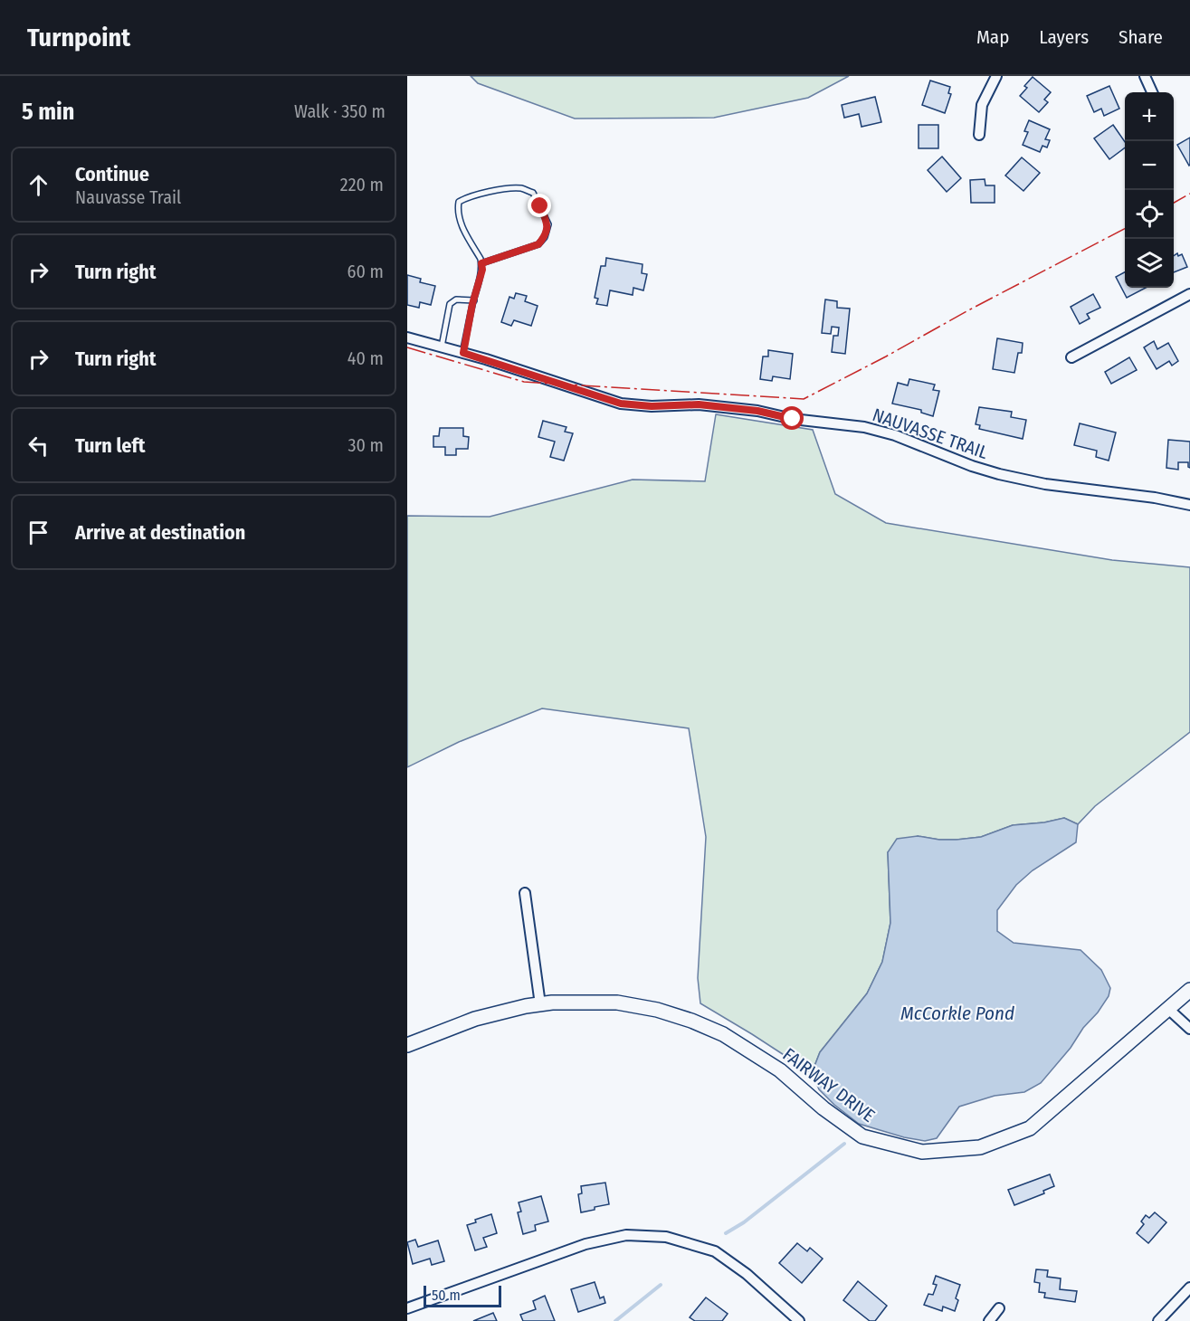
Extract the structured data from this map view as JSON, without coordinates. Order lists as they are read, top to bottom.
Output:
{
  "streets": {
    "street": ["NAUVASSE TRAIL", "FAIRWAY DRIVE"]
  },
  "water": ["McCorkle Pond"],
  "scale_bar": "50 m",
  "page": {
    "header": "Turnpoint",
    "nav": ["Map", "Layers", "Share"],
    "heading": ["5 min", "Walk · 350 m"],
    "map_buttons": ["+", "−"],
    "list": [
      ["Continue", "Nauvasse Trail", "220 m"],
      ["Turn right", "60 m"],
      ["Turn right", "40 m"],
      ["Turn left", "30 m"],
      "Arrive at destination"
    ],
    "scale": "50 m"
  }
}
